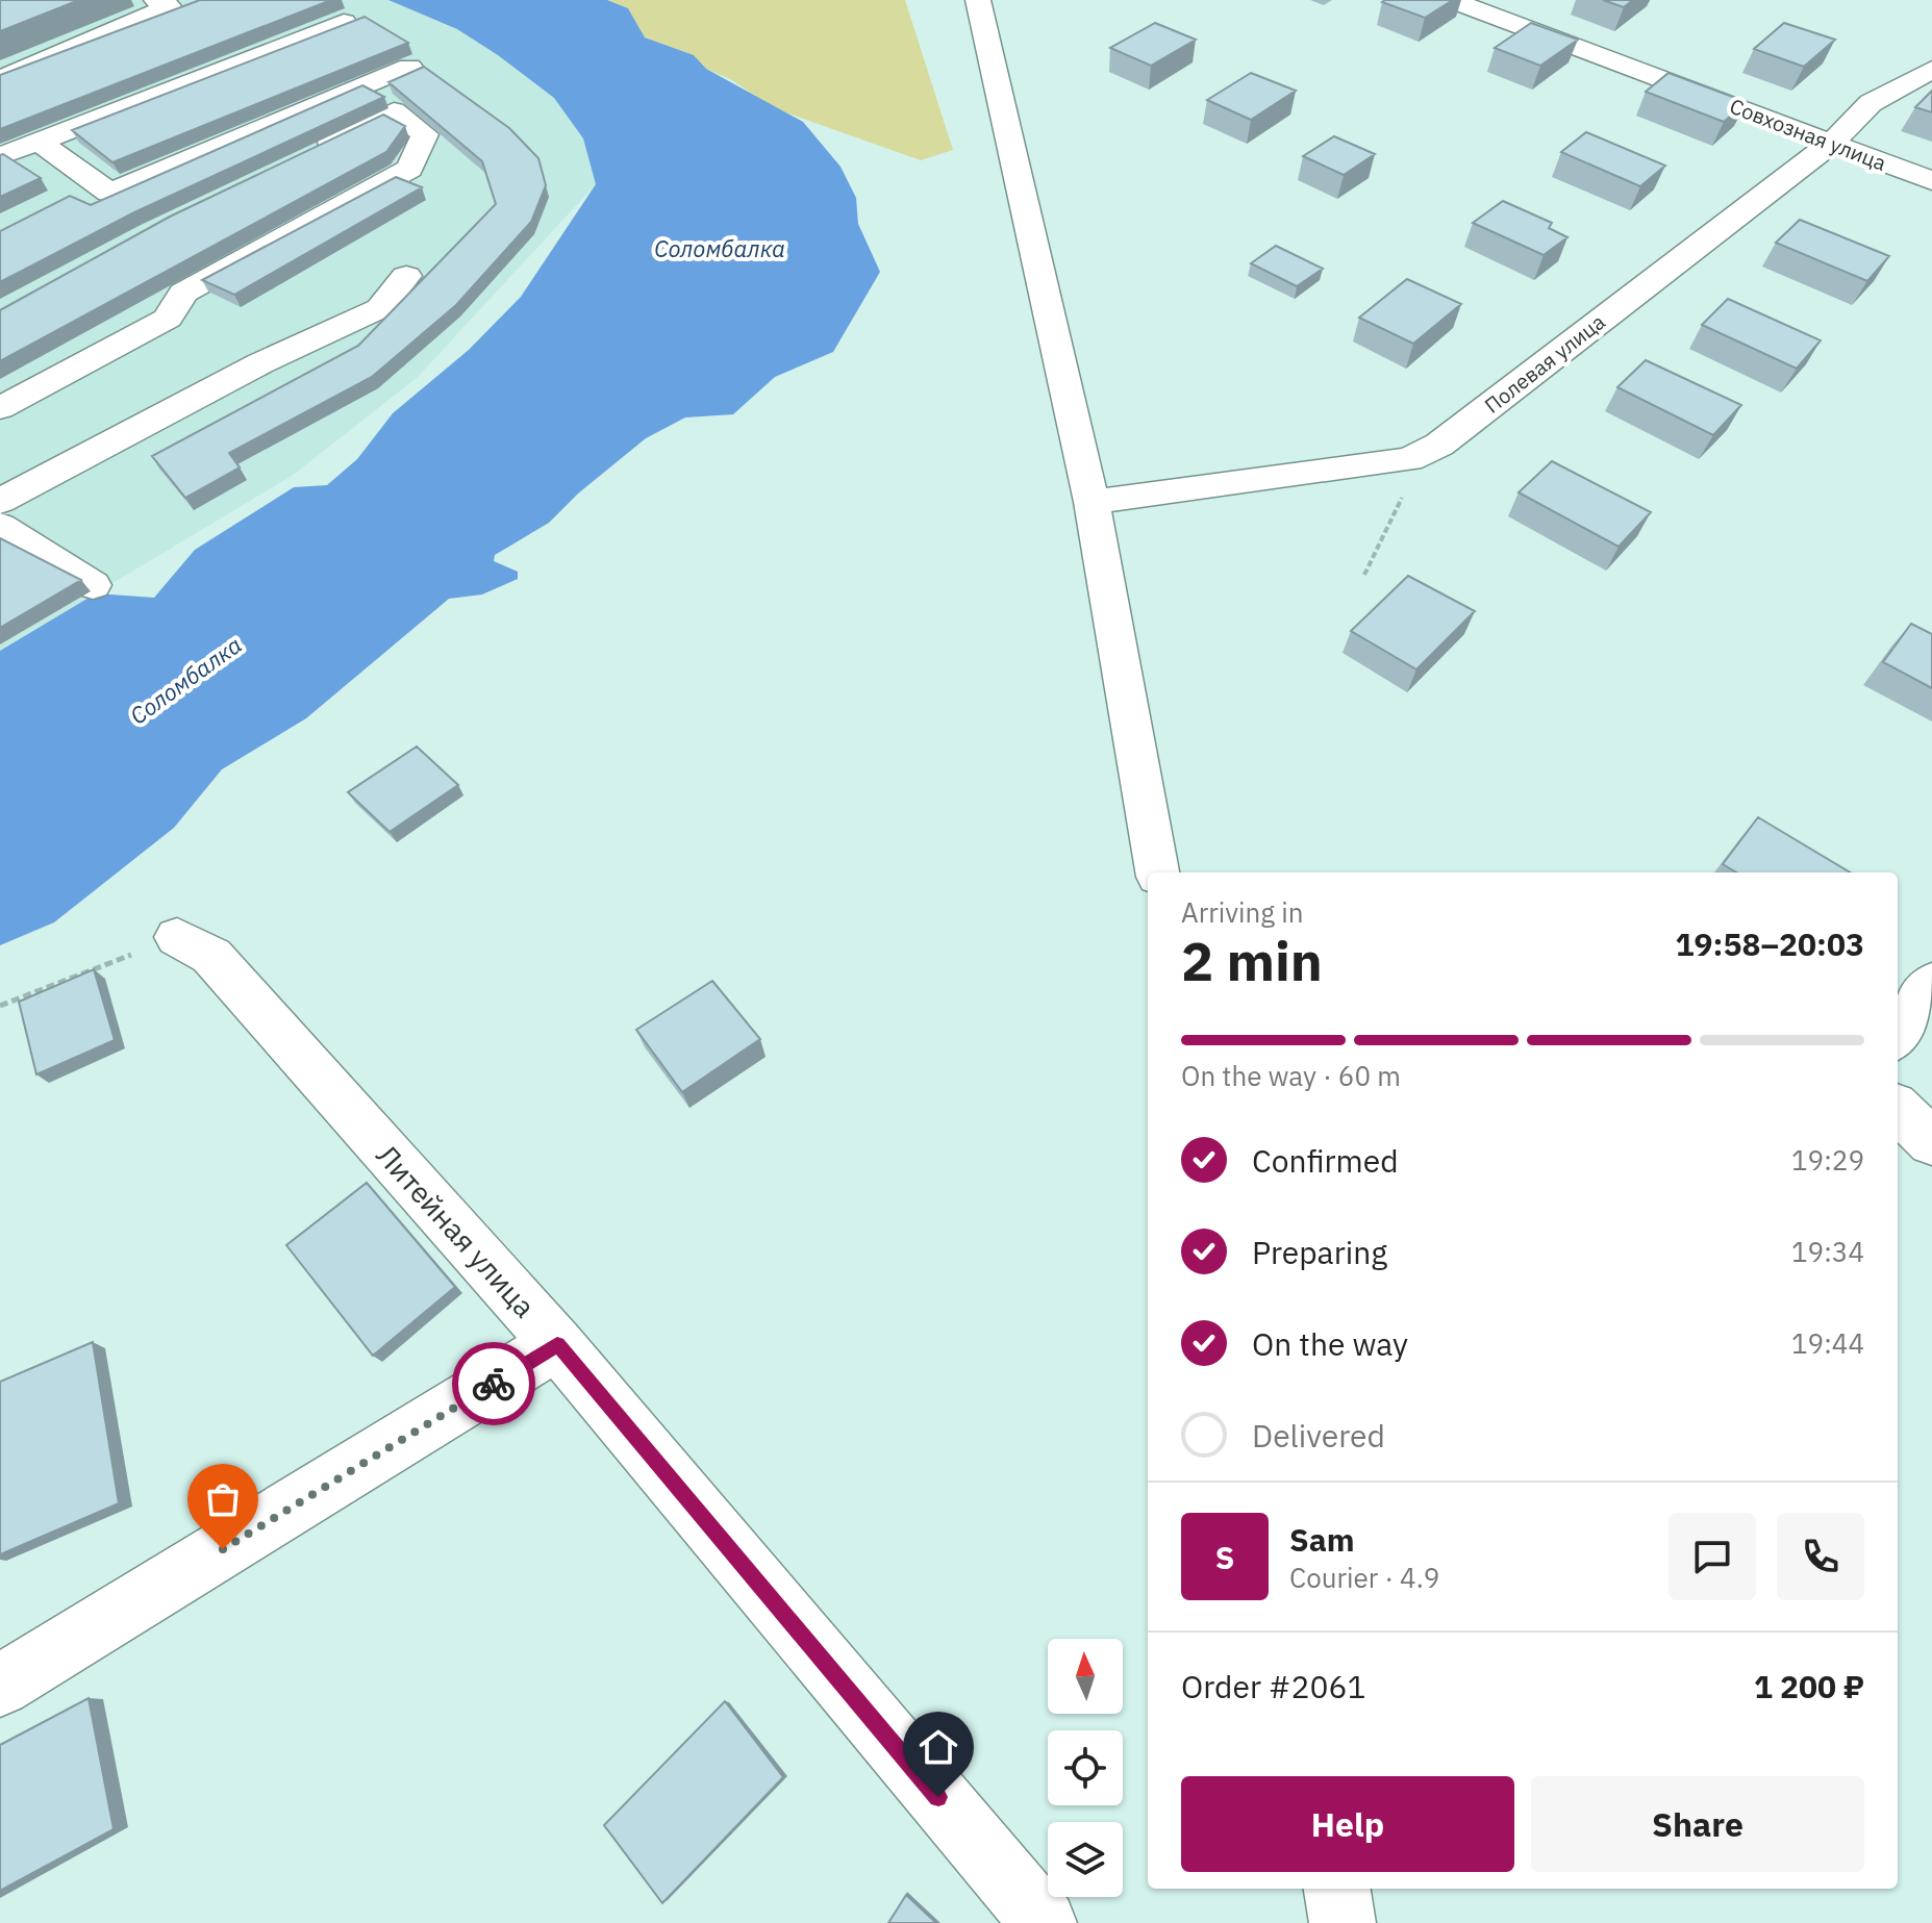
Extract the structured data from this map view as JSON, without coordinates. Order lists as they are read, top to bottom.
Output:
{
  "streets": {
    "street": ["Совхозная улица", "Полевая улица", "Литейная улица"]
  },
  "crossings": [
    ["Совхозная улица", "Полевая улица"]
  ],
  "water": ["Соломбалка"],
  "north": "top",
  "page": {
    "heading": ["2 min", "Arriving in", "19:58–20:03"],
    "panel": [
      "Sam",
      "Courier · 4.9",
      "Order #2061",
      "1 200 ₽"
    ],
    "bar": "On the way · 60 m",
    "list": [
      ["Confirmed", "19:29"],
      ["Preparing", "19:34"],
      ["On the way", "19:44"],
      "Delivered"
    ],
    "round": "S",
    "buttons": ["Help", "Share"]
  }
}
